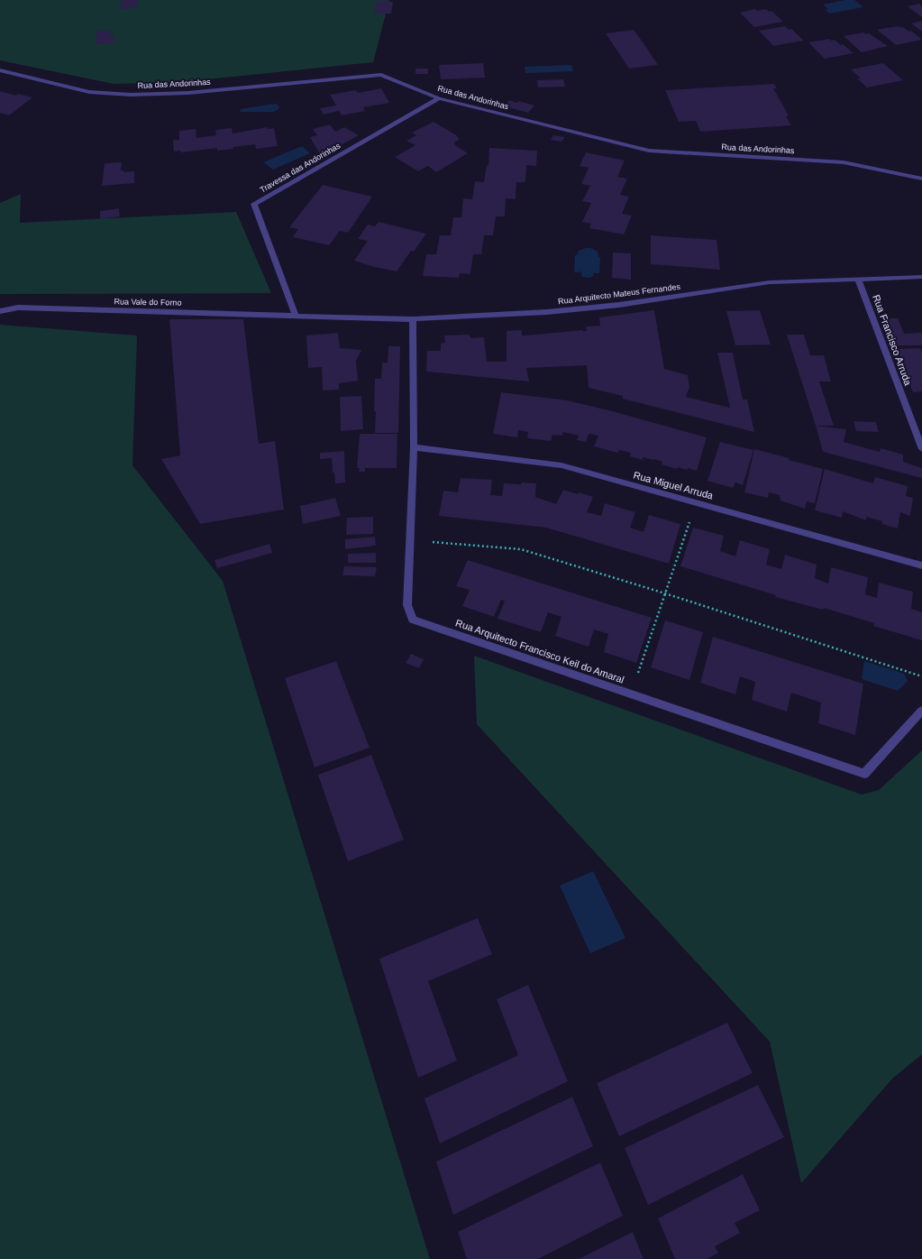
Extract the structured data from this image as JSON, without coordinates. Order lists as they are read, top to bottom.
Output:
{
  "streets": {
    "street": [
      "Rua das Andorinhas",
      "Travessa das Andorinhas",
      "Rua Arquitecto Mateus Fernandes",
      "Rua Vale do Forno",
      "Rua Francisco Arruda",
      "Rua Miguel Arruda",
      "Rua Arquitecto Francisco Keil do Amaral"
    ]
  },
  "crossings": [
    ["Rua das Andorinhas", "Travessa das Andorinhas"],
    ["Travessa das Andorinhas", "Rua Arquitecto Mateus Fernandes"],
    ["Travessa das Andorinhas", "Rua Vale do Forno"],
    ["Rua Arquitecto Mateus Fernandes", "Rua Vale do Forno"],
    ["Rua Arquitecto Mateus Fernandes", "Rua Francisco Arruda"],
    ["Rua Arquitecto Mateus Fernandes", "Rua Arquitecto Francisco Keil do Amaral"],
    ["Rua Miguel Arruda", "Rua Arquitecto Francisco Keil do Amaral"]
  ]
}
